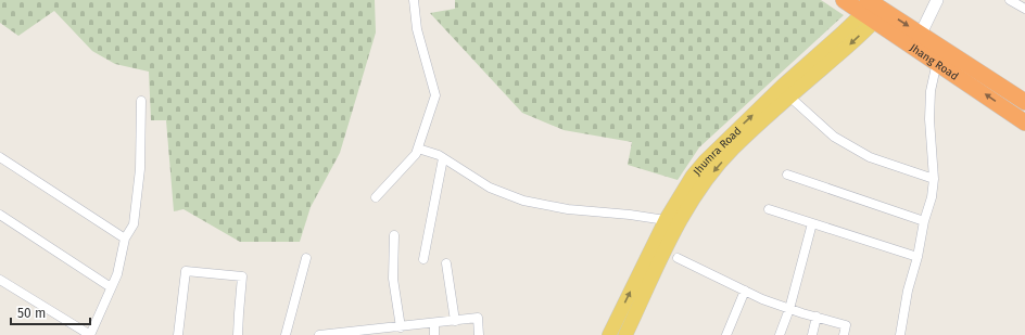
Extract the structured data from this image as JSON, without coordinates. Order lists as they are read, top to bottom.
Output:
{
  "streets": {
    "highway": ["Jhang Road"],
    "main road": ["Jhumra Road"]
  },
  "crossings": [
    ["Jhang Road", "Jhumra Road"]
  ],
  "scale_bar": "50 m"
}
